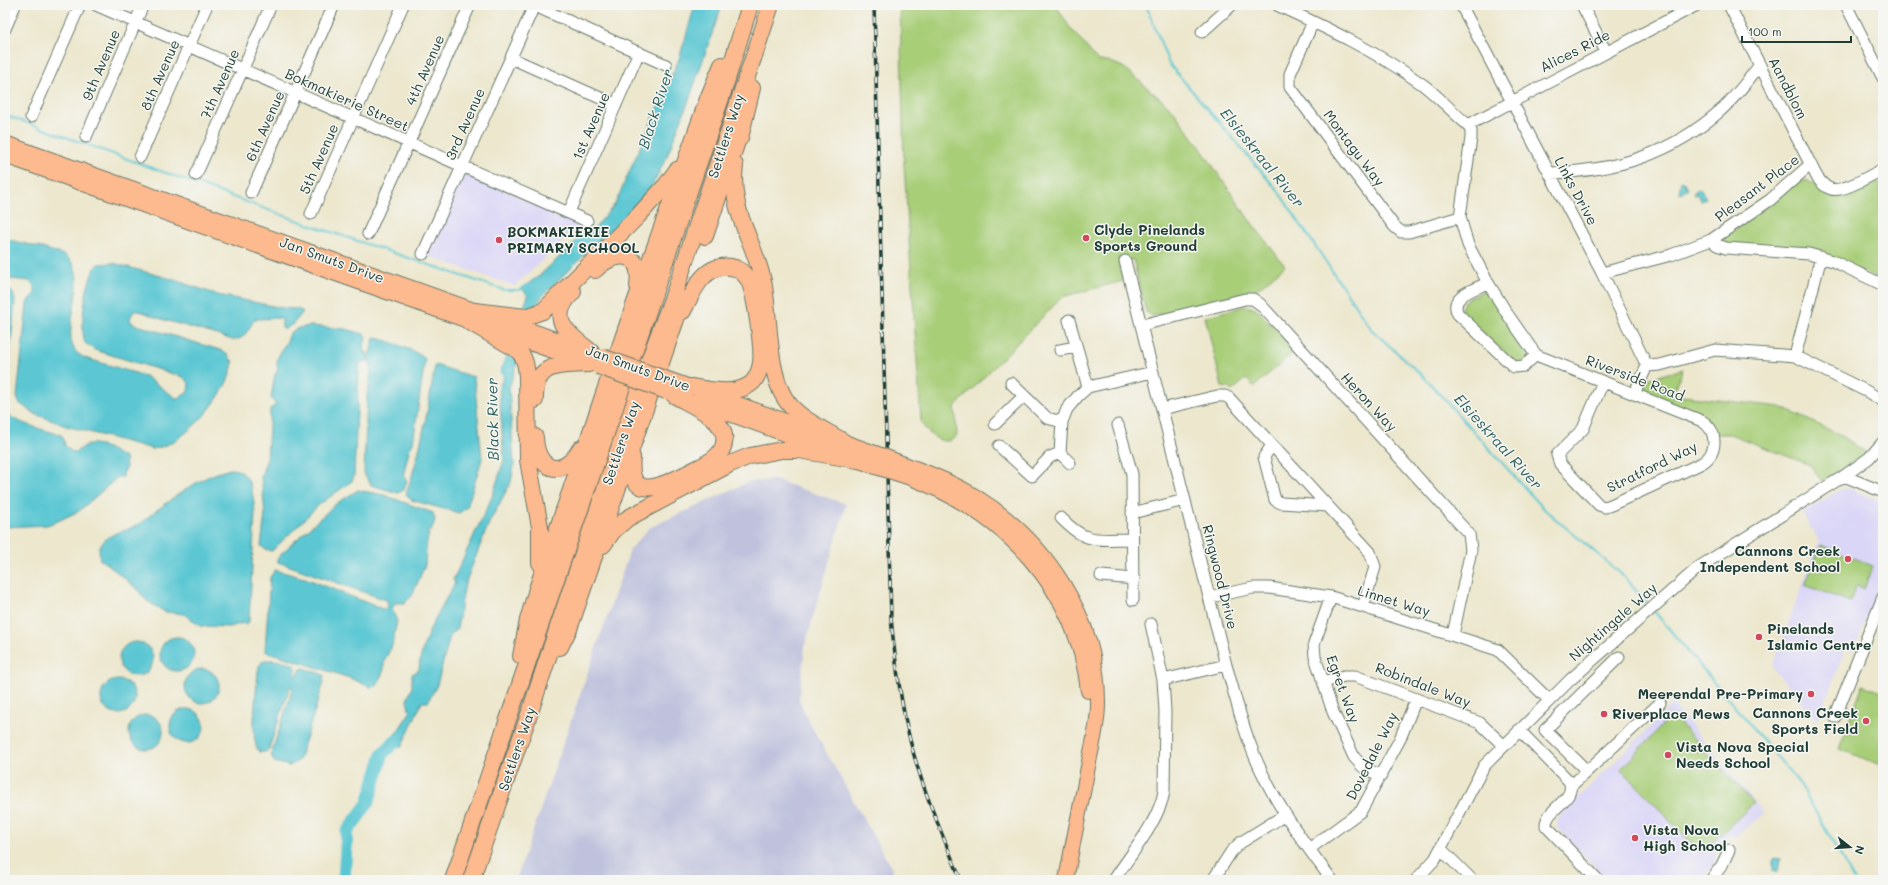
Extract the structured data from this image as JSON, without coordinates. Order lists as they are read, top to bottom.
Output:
{
  "streets": {
    "highway": ["Settlers Way"],
    "main road": ["Jan Smuts Drive"],
    "street": [
      "Alices Ride",
      "9th Avenue",
      "4th Avenue",
      "8th Avenue",
      "7th Avenue",
      "Aandblom",
      "Bokmakierie Street",
      "3rd Avenue",
      "6th Avenue",
      "1st Avenue",
      "Montagu Way",
      "5th Avenue",
      "Pleasant Place",
      "Links Drive",
      "Riverside Road",
      "Heron Way",
      "Stratford Way",
      "Ringwood Drive",
      "Linnet Way",
      "Nightingale Way",
      "Robindale Way",
      "Egret Way",
      "Dovedale Way"
    ]
  },
  "crossings": [
    ["Alices Ride", "Links Drive"],
    ["9th Avenue", "Bokmakierie Street"],
    ["4th Avenue", "Bokmakierie Street"],
    ["8th Avenue", "Bokmakierie Street"],
    ["7th Avenue", "Bokmakierie Street"],
    ["Aandblom", "Pleasant Place"],
    ["Bokmakierie Street", "3rd Avenue"],
    ["Bokmakierie Street", "6th Avenue"],
    ["Bokmakierie Street", "1st Avenue"],
    ["Bokmakierie Street", "5th Avenue"],
    ["Pleasant Place", "Links Drive"],
    ["Riverside Road", "Stratford Way"],
    ["Heron Way", "Ringwood Drive"],
    ["Heron Way", "Linnet Way"],
    ["Ringwood Drive", "Linnet Way"],
    ["Ringwood Drive", "Dovedale Way"],
    ["Linnet Way", "Nightingale Way"],
    ["Linnet Way", "Egret Way"],
    ["Nightingale Way", "Robindale Way"],
    ["Robindale Way", "Egret Way"],
    ["Robindale Way", "Dovedale Way"],
    ["Egret Way", "Dovedale Way"]
  ],
  "water": ["Black River", "Elsieskraal River"],
  "places": [
    "Clyde Pinelands Sports Ground",
    "BOKMAKIERIE PRIMARY SCHOOL",
    "Cannons Creek Independent School",
    "Pinelands Islamic Centre",
    "Meerendal Pre-Primary",
    "Riverplace Mews",
    "Cannons Creek Sports Field",
    "Vista Nova Special Needs School",
    "Vista Nova High School"
  ],
  "scale_bar": "100 m",
  "north": "right"
}
